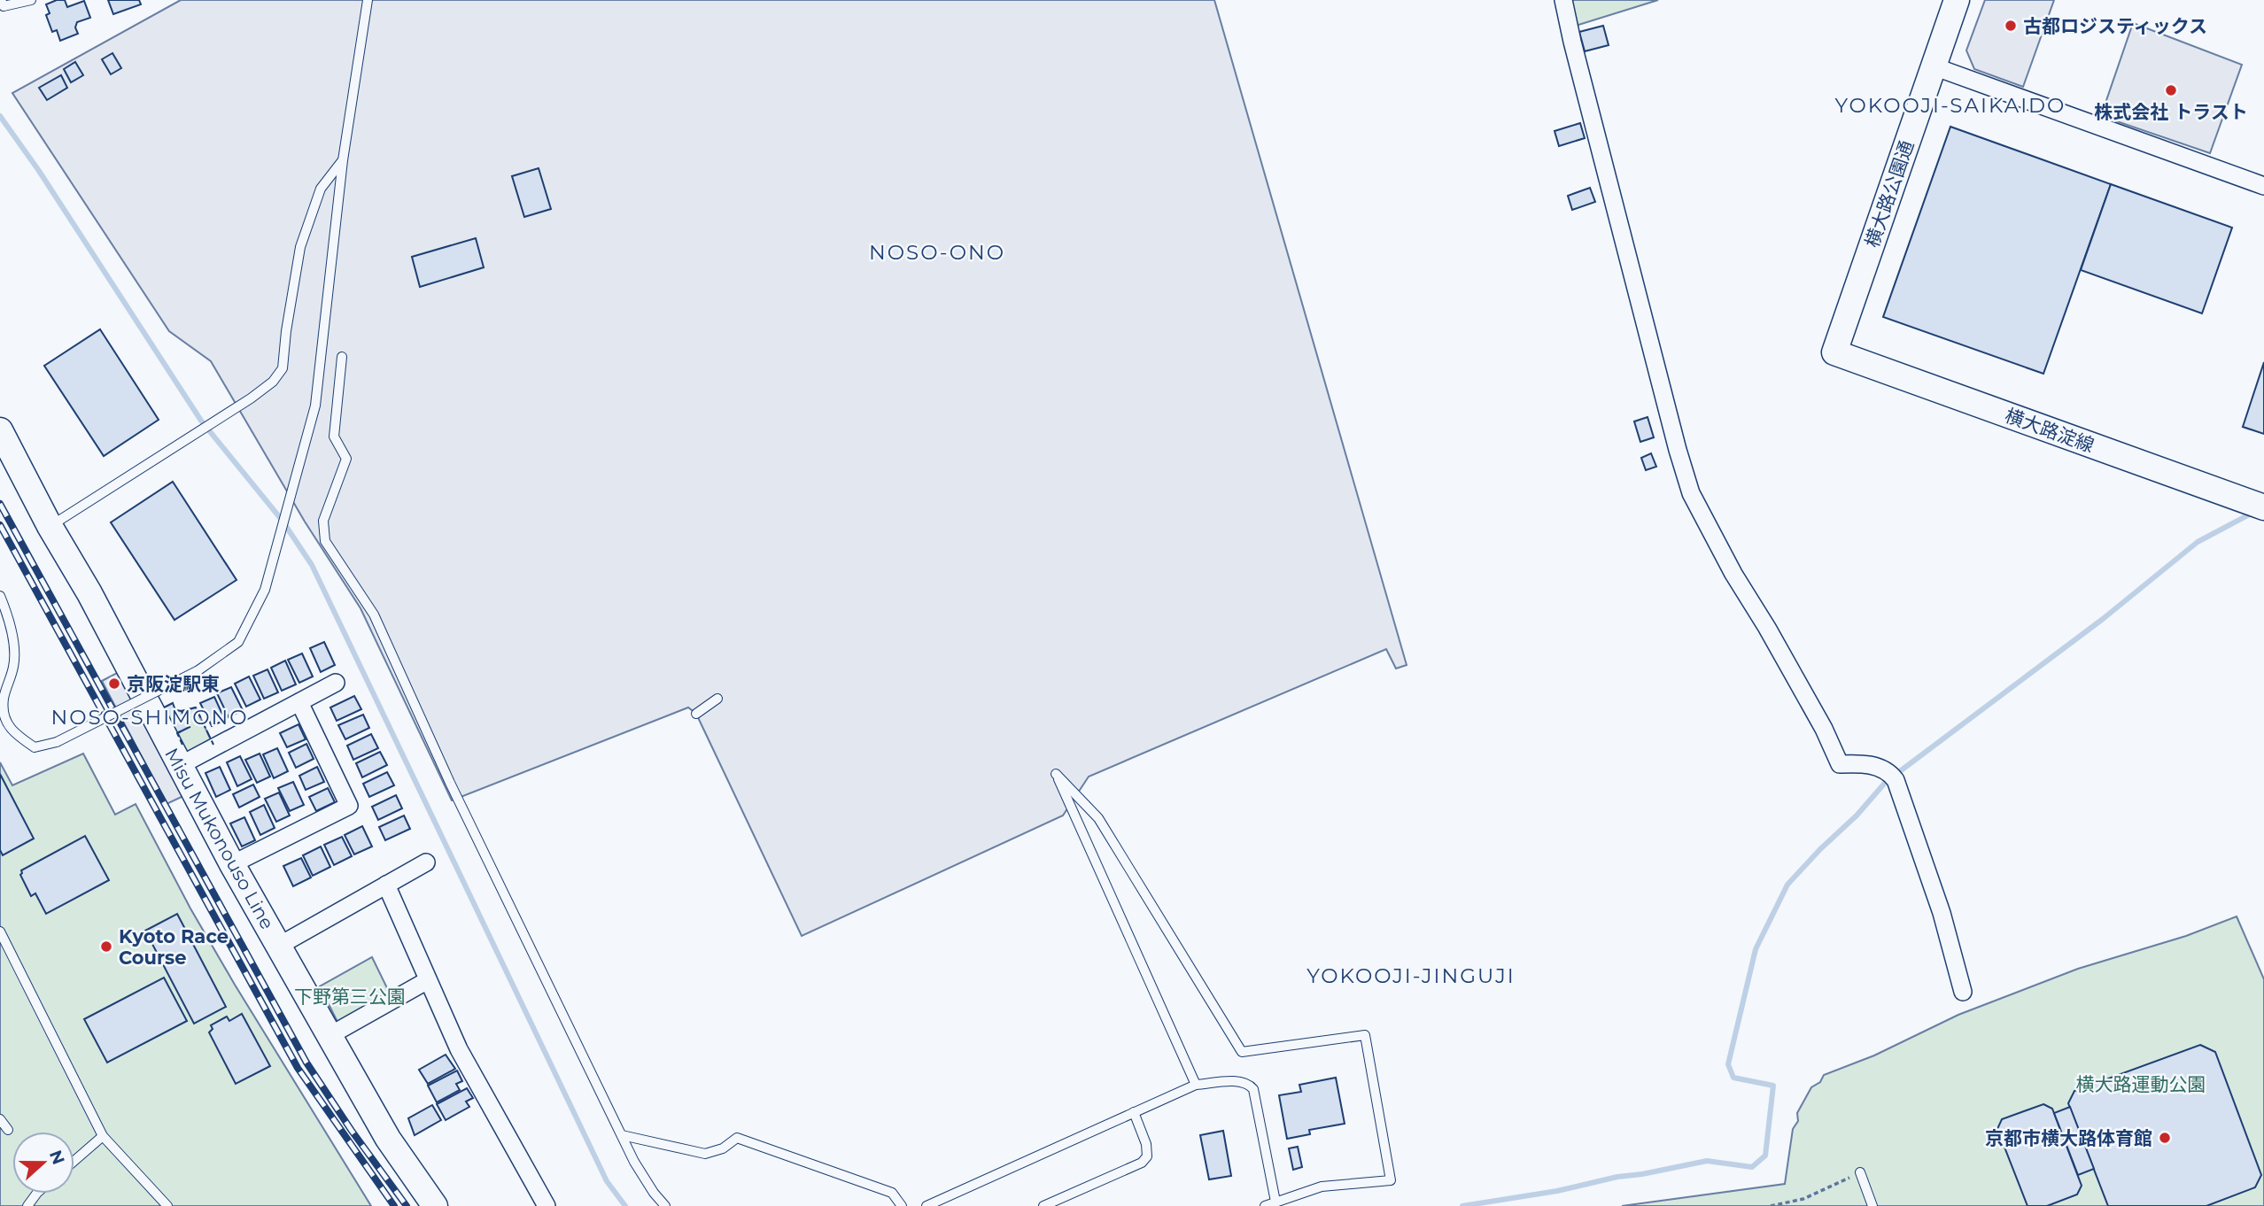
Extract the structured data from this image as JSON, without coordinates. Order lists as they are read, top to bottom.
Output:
{
  "streets": {
    "main road": ["横大路公園通", "横大路淀線", "Misu Mukonouso Line"]
  },
  "crossings": [
    ["横大路公園通", "横大路淀線"]
  ],
  "districts": [
    "YOKOOJI-SAIKAIDO",
    "NOSO-ONO",
    "NOSO-SHIMONO",
    "YOKOOJI-JINGUJI"
  ],
  "parks": ["下野第三公園", "横大路運動公園"],
  "places": [
    "古都ロジスティックス",
    "株式会社 トラスト",
    "京阪淀駅東",
    "Kyoto Race Course",
    "京都市横大路体育館"
  ],
  "north": "right"
}
